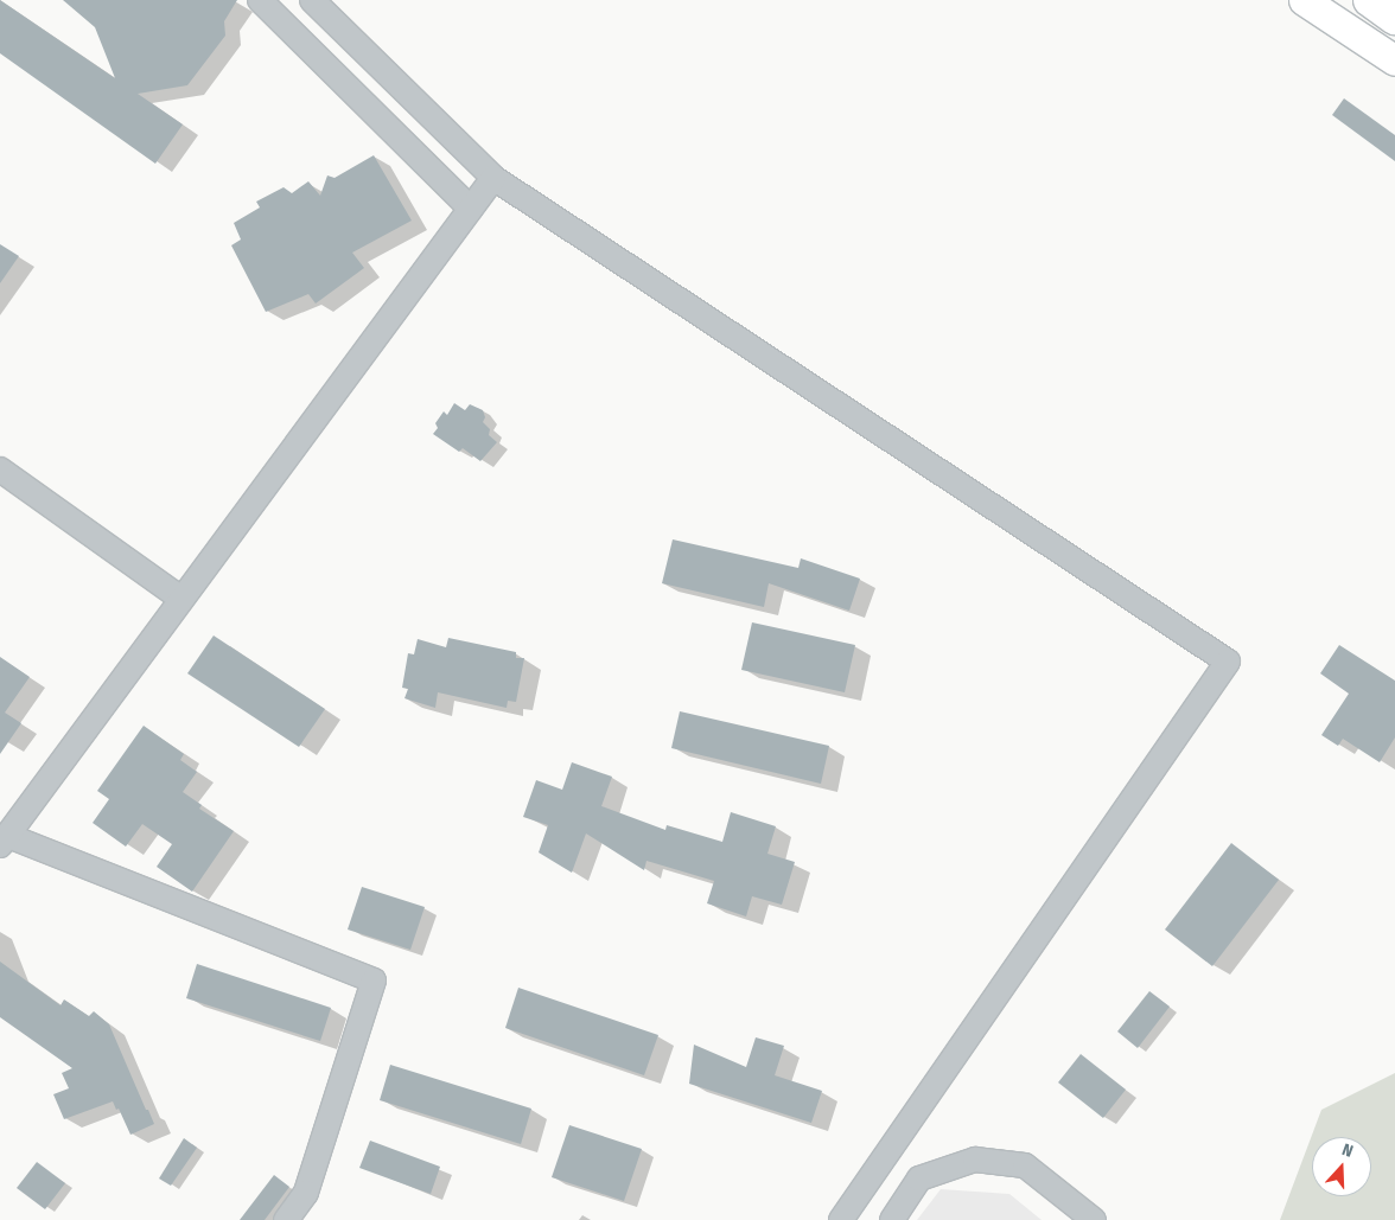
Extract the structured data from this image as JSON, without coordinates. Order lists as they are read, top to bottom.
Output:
{
  "north": "top"
}
